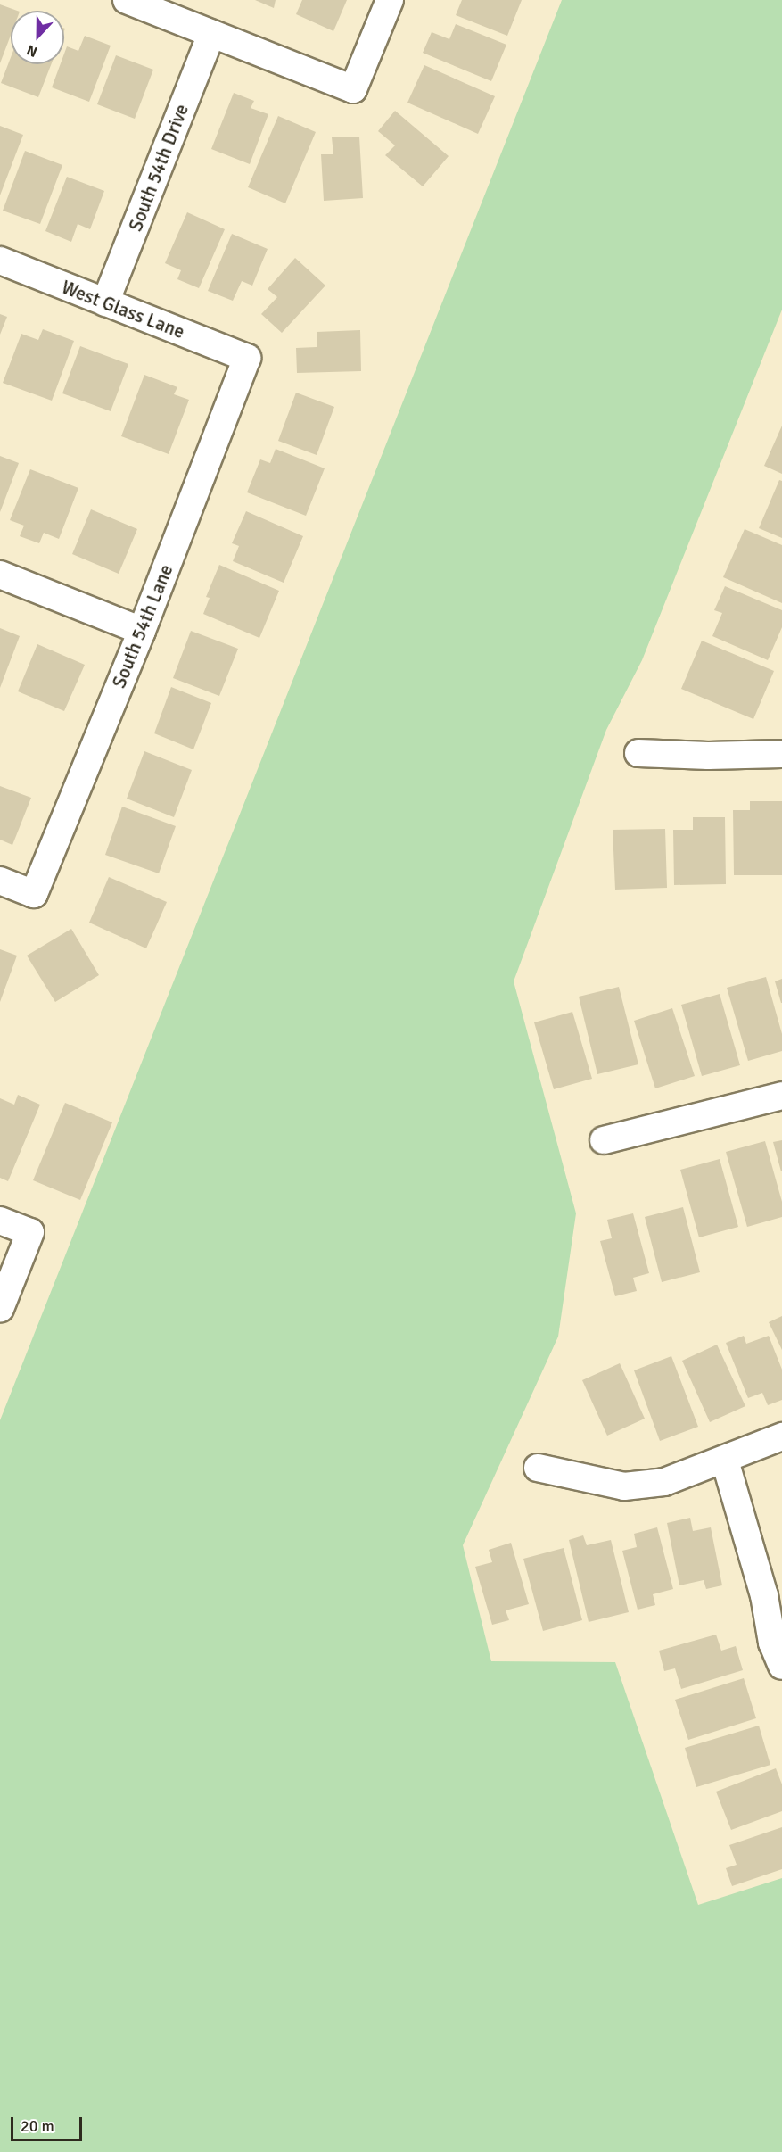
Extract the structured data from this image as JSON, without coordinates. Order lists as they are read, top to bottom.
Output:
{
  "streets": {
    "street": ["South 54th Drive", "West Glass Lane", "South 54th Lane"]
  },
  "crossings": [
    ["South 54th Drive", "West Glass Lane"],
    ["West Glass Lane", "South 54th Lane"]
  ],
  "scale_bar": "20 m",
  "north": "bottom"
}
